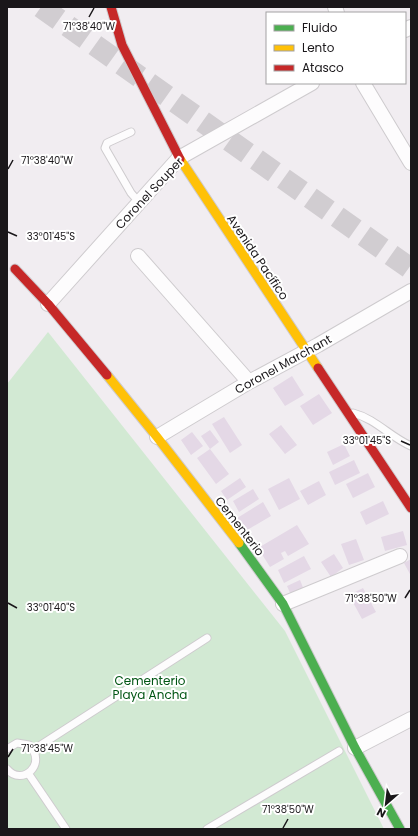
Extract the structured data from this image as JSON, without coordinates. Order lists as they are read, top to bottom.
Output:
{
  "streets": {
    "street": [
      "Coronel Souper",
      "Avenida Pacífico",
      "Coronel Marchant",
      "Cementerio"
    ]
  },
  "crossings": [
    ["Coronel Souper", "Avenida Pacífico"],
    ["Coronel Souper", "Cementerio"],
    ["Avenida Pacífico", "Coronel Marchant"],
    ["Coronel Marchant", "Cementerio"]
  ],
  "parks": ["Cementerio Playa Ancha"],
  "legend": ["Fluido", "Lento", "Atasco"],
  "north": "bottom left",
  "coordinates": [
    "71°38'40\"W",
    "33°01'45\"S",
    "71°38'50\"W",
    "33°01'40\"S",
    "71°38'45\"W"
  ]
}
